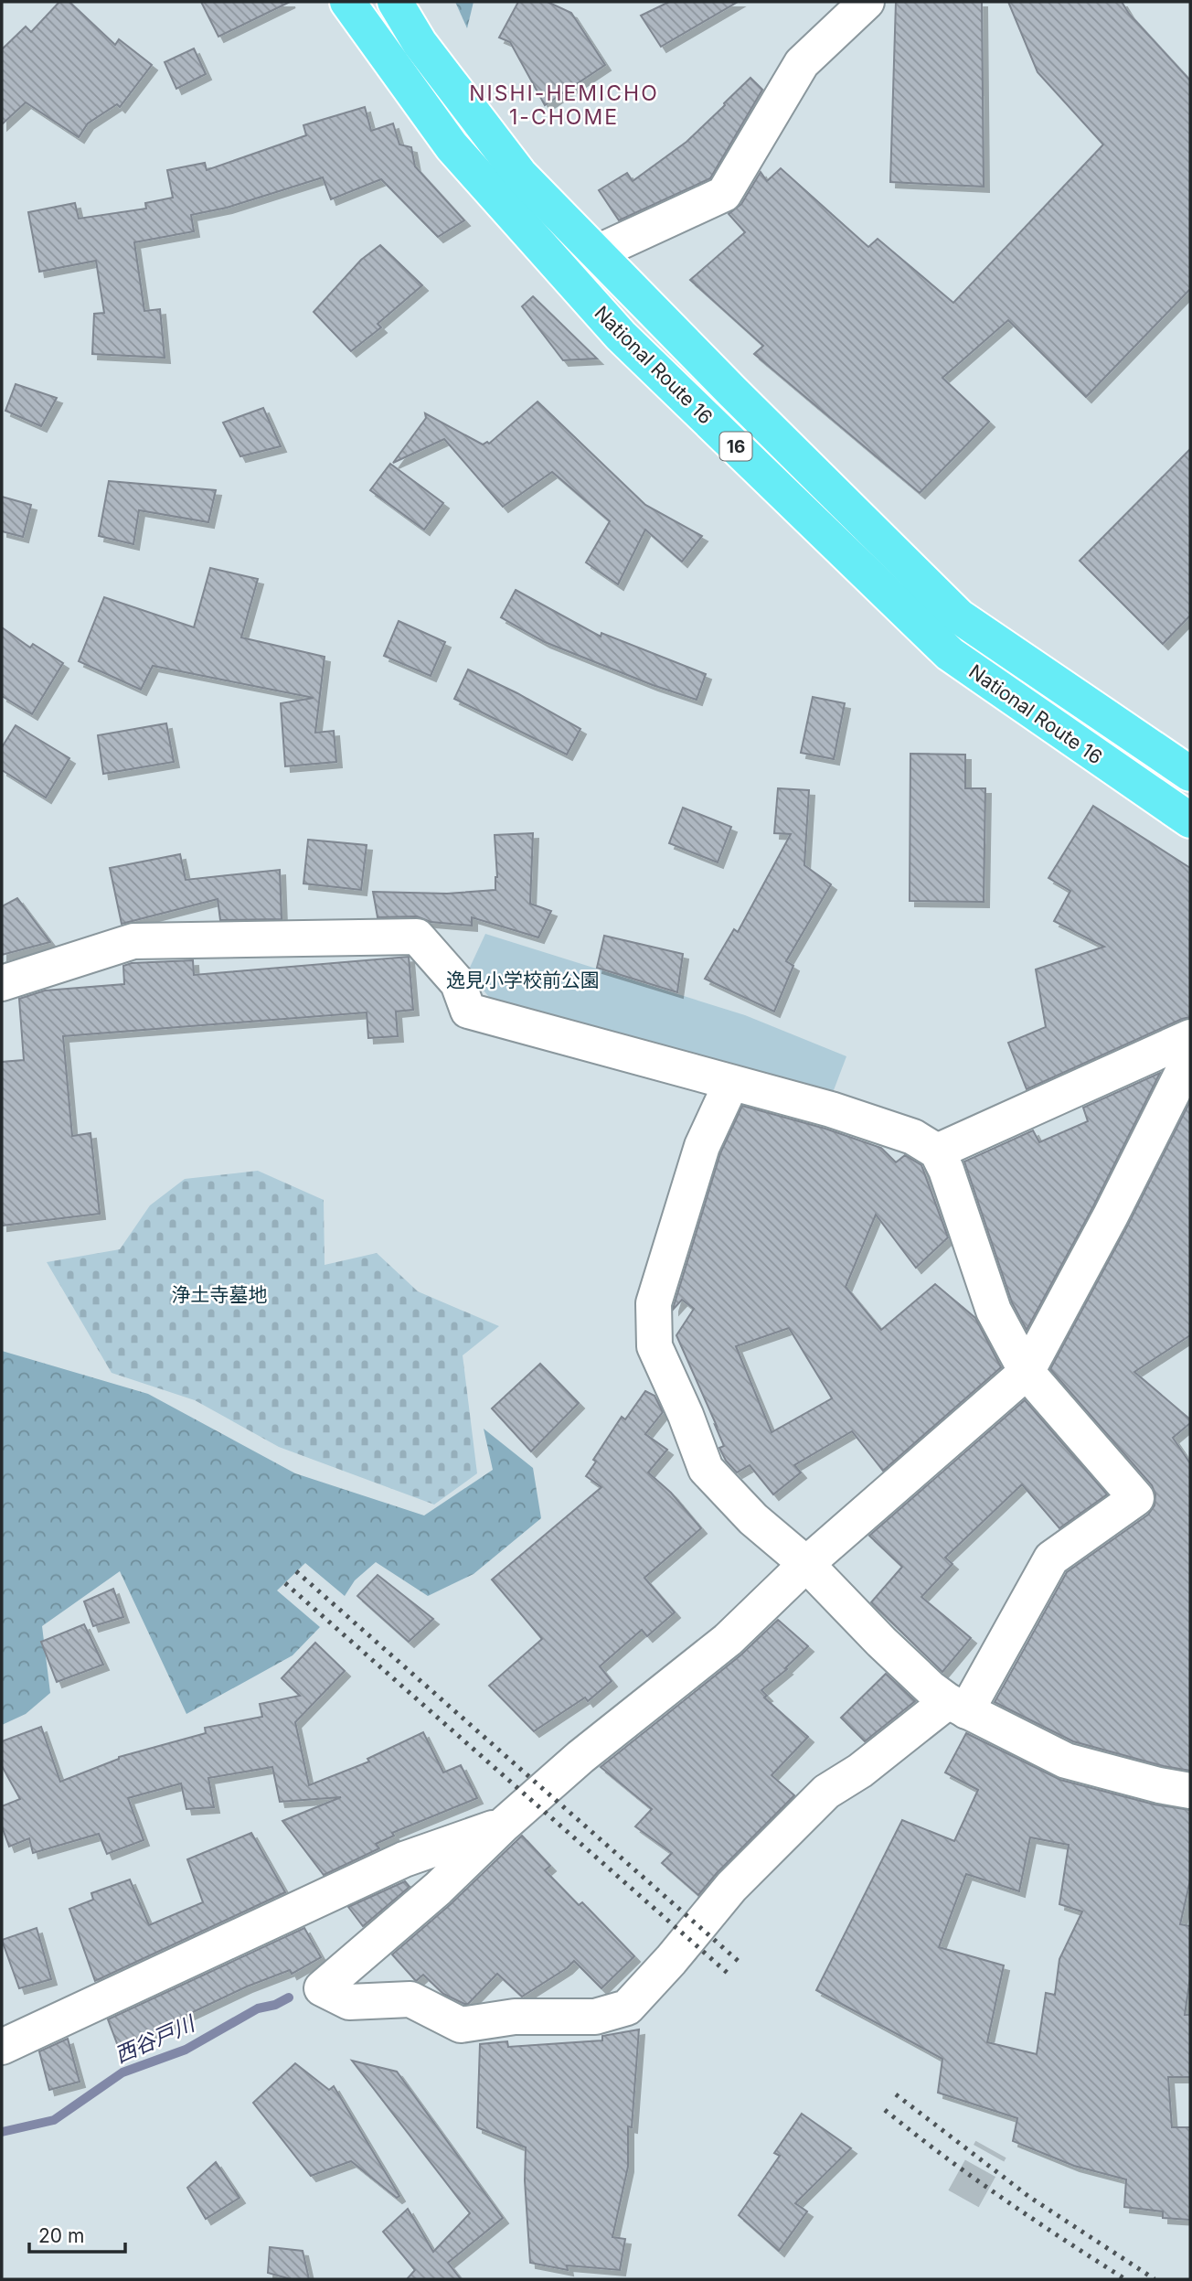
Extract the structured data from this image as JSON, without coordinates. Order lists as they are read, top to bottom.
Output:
{
  "streets": {
    "highway": ["National Route 16", "16"]
  },
  "districts": ["NISHI-HEMICHO 1-CHOME"],
  "water": ["西谷戸川"],
  "parks": ["逸見小学校前公園", "浄土寺墓地"],
  "scale_bar": "20 m"
}
